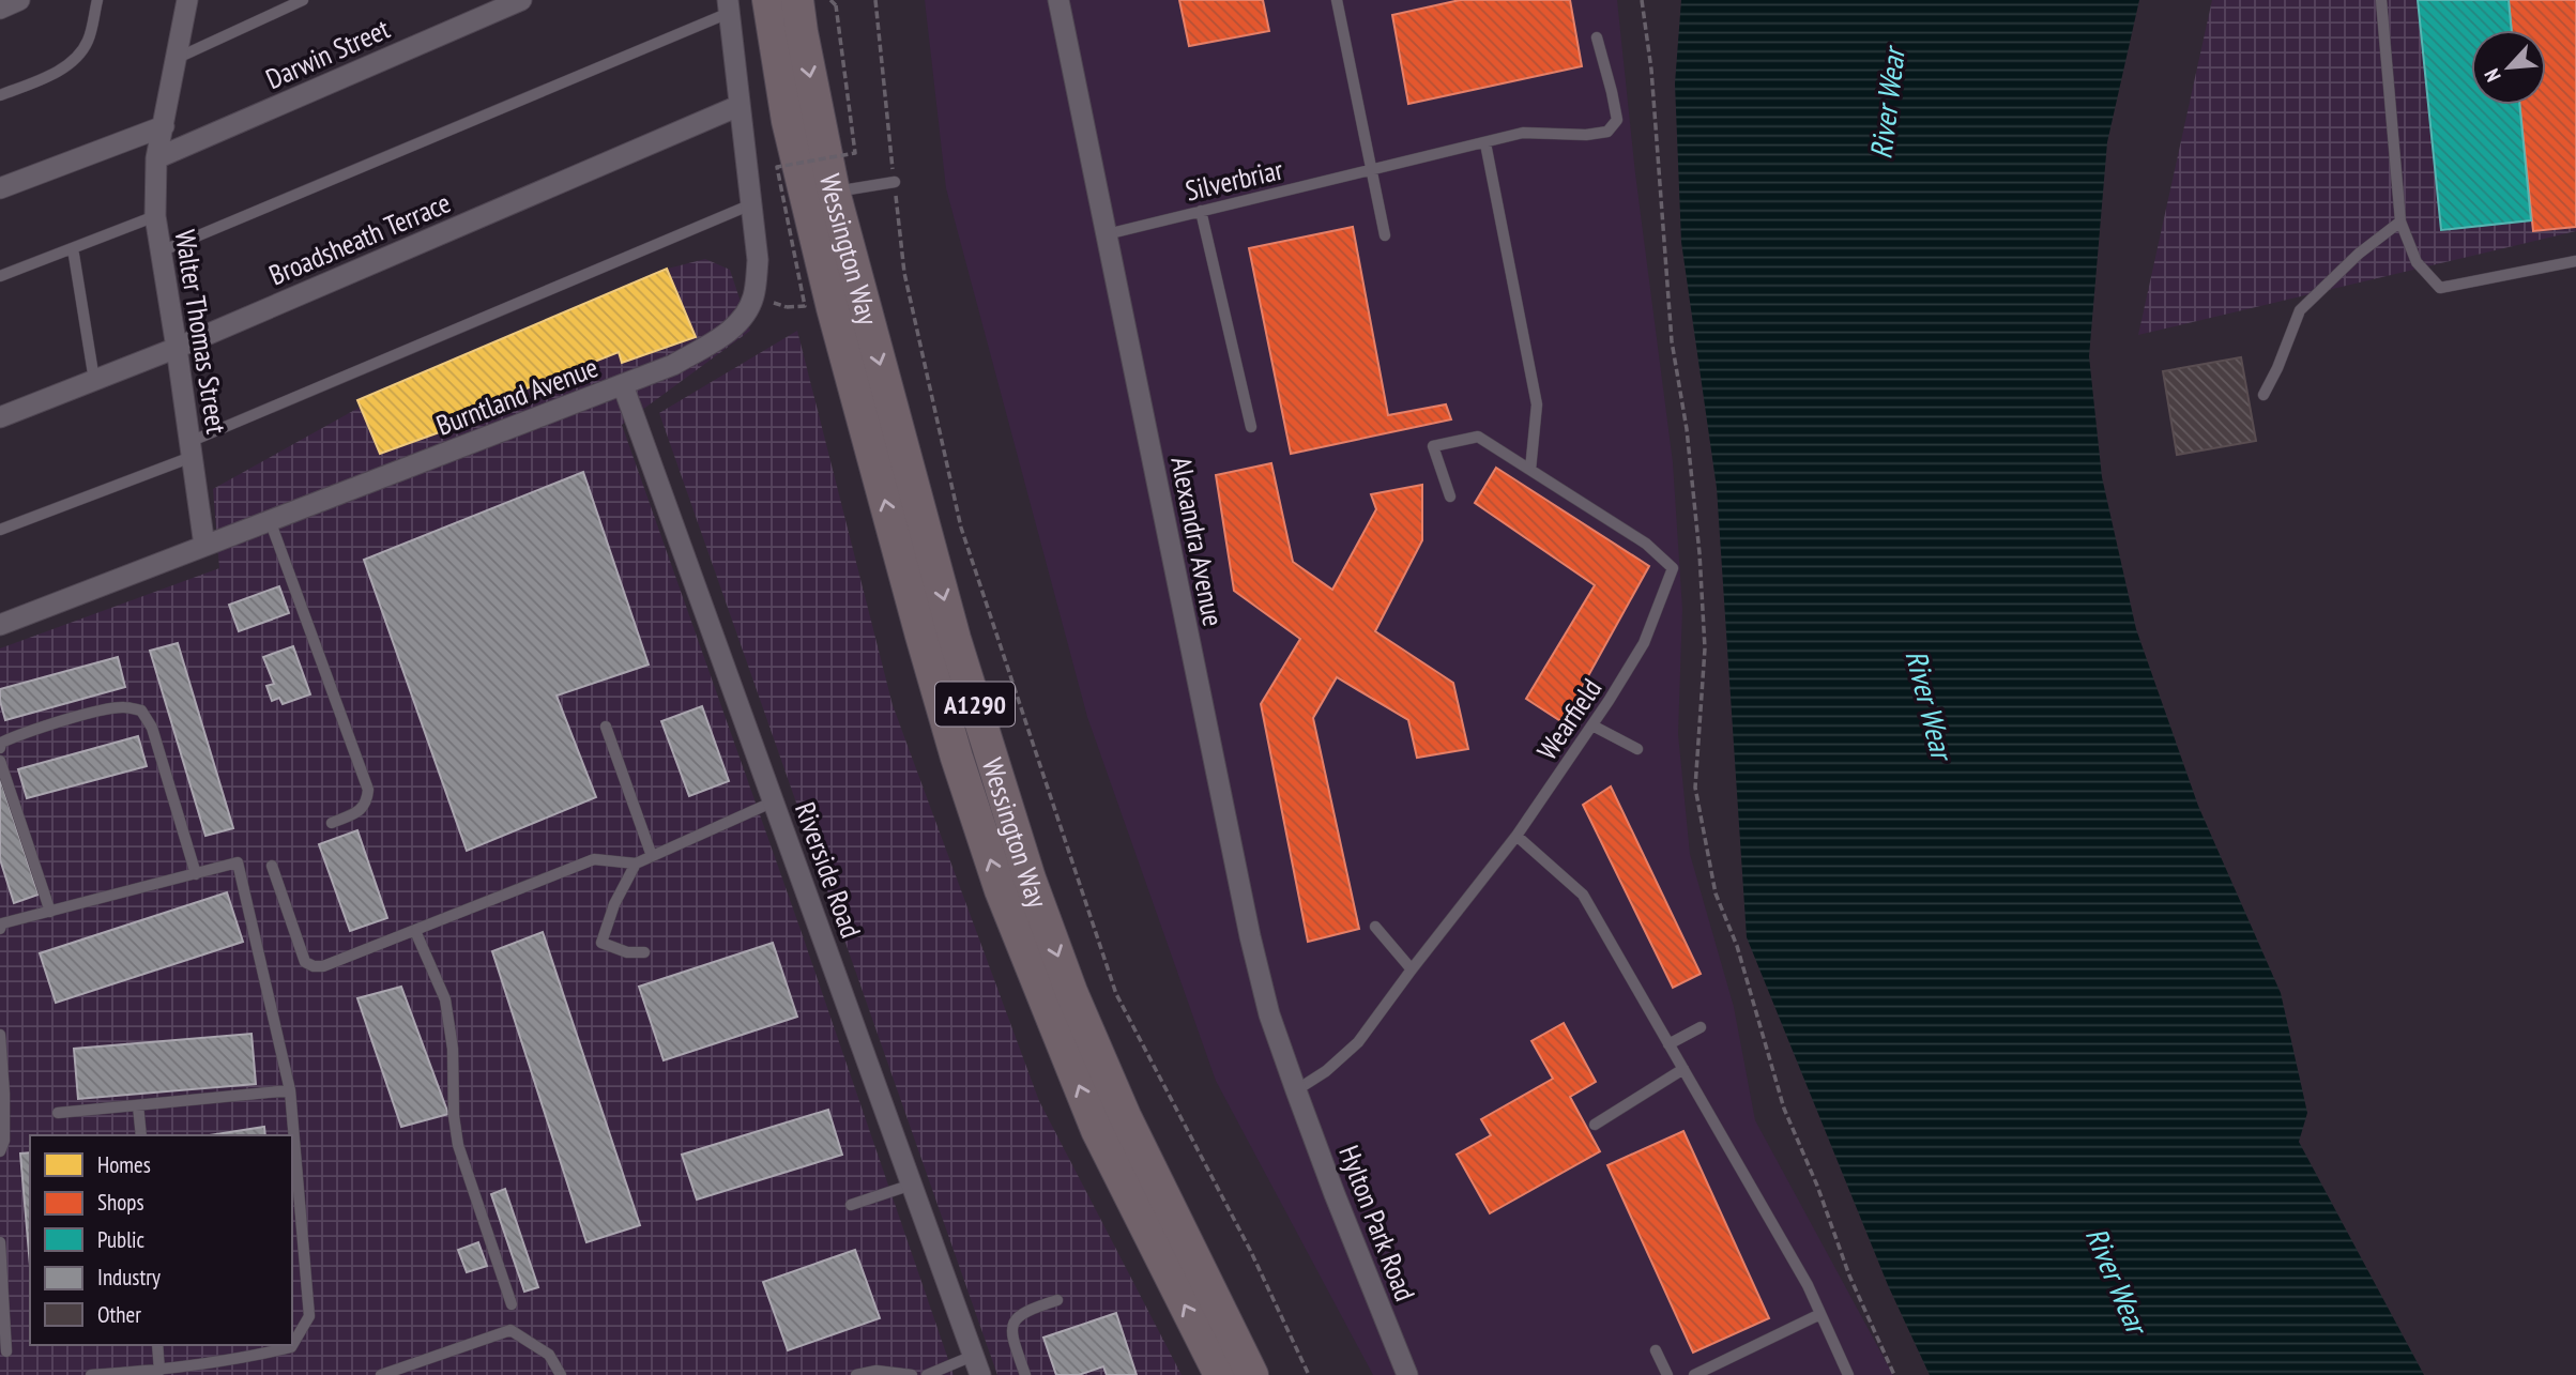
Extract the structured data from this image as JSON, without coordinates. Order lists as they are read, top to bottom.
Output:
{
  "streets": {
    "main road": ["Wessington Way", "A1290"],
    "street": [
      "Darwin Street",
      "Broadsheath Terrace",
      "Walter Thomas Street",
      "Burntland Avenue",
      "Alexandra Avenue",
      "Riverside Road",
      "Hylton Park Road"
    ],
    "lane": ["Silverbriar", "Wearfield"]
  },
  "crossings": [
    ["Darwin Street", "Walter Thomas Street"],
    ["Silverbriar", "Alexandra Avenue"],
    ["Broadsheath Terrace", "Walter Thomas Street"],
    ["Broadsheath Terrace", "Burntland Avenue"],
    ["Walter Thomas Street", "Burntland Avenue"],
    ["Burntland Avenue", "Riverside Road"],
    ["Alexandra Avenue", "Wearfield"],
    ["Alexandra Avenue", "Hylton Park Road"],
    ["Wearfield", "Hylton Park Road"]
  ],
  "water": ["River Wear"],
  "legend": [
    "Homes",
    "Shops",
    "Public",
    "Industry",
    "Other"
  ],
  "north": "bottom left"
}
